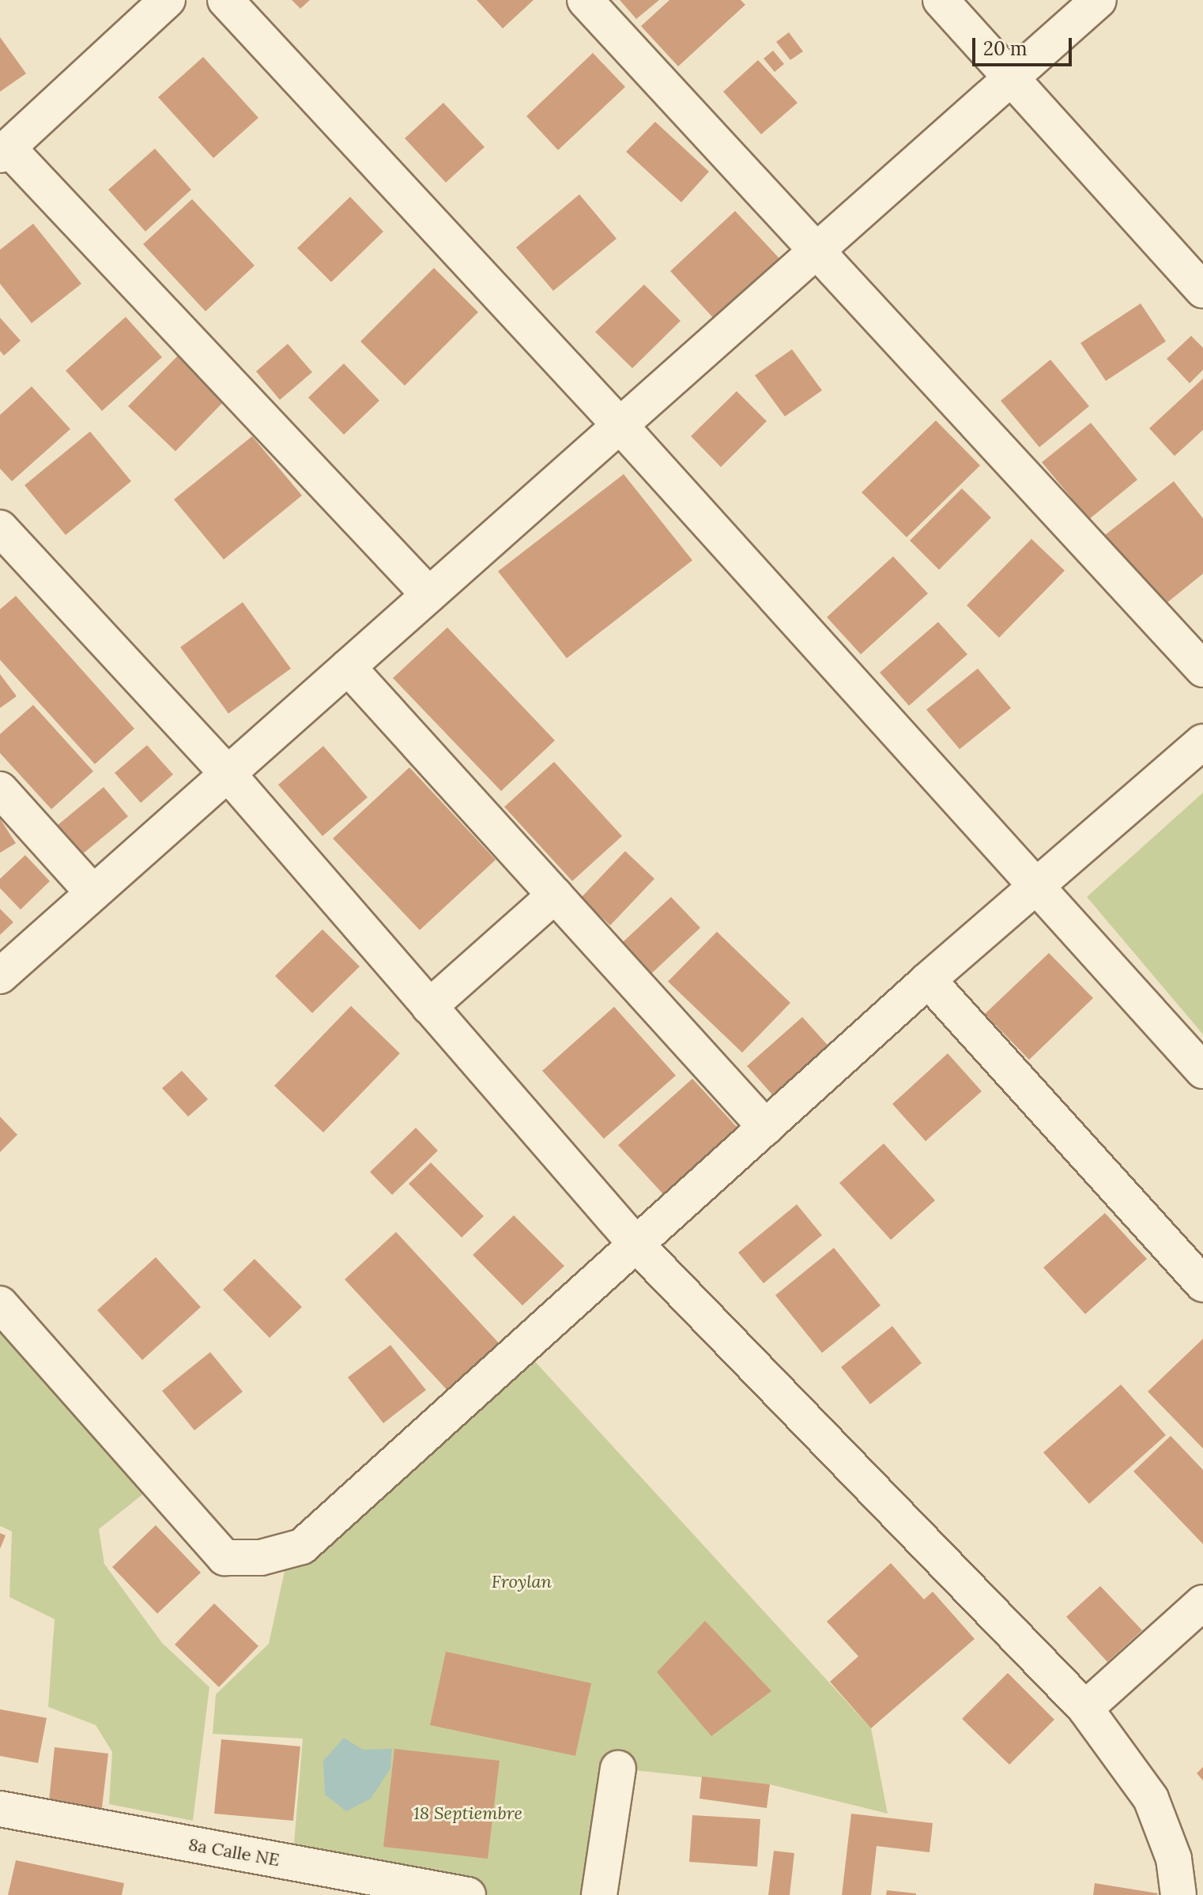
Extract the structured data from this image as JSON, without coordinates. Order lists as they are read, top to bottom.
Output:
{
  "streets": {
    "street": ["8a Calle NE"]
  },
  "parks": ["Froylan", "18 Septiembre"],
  "scale_bar": "20 m"
}
